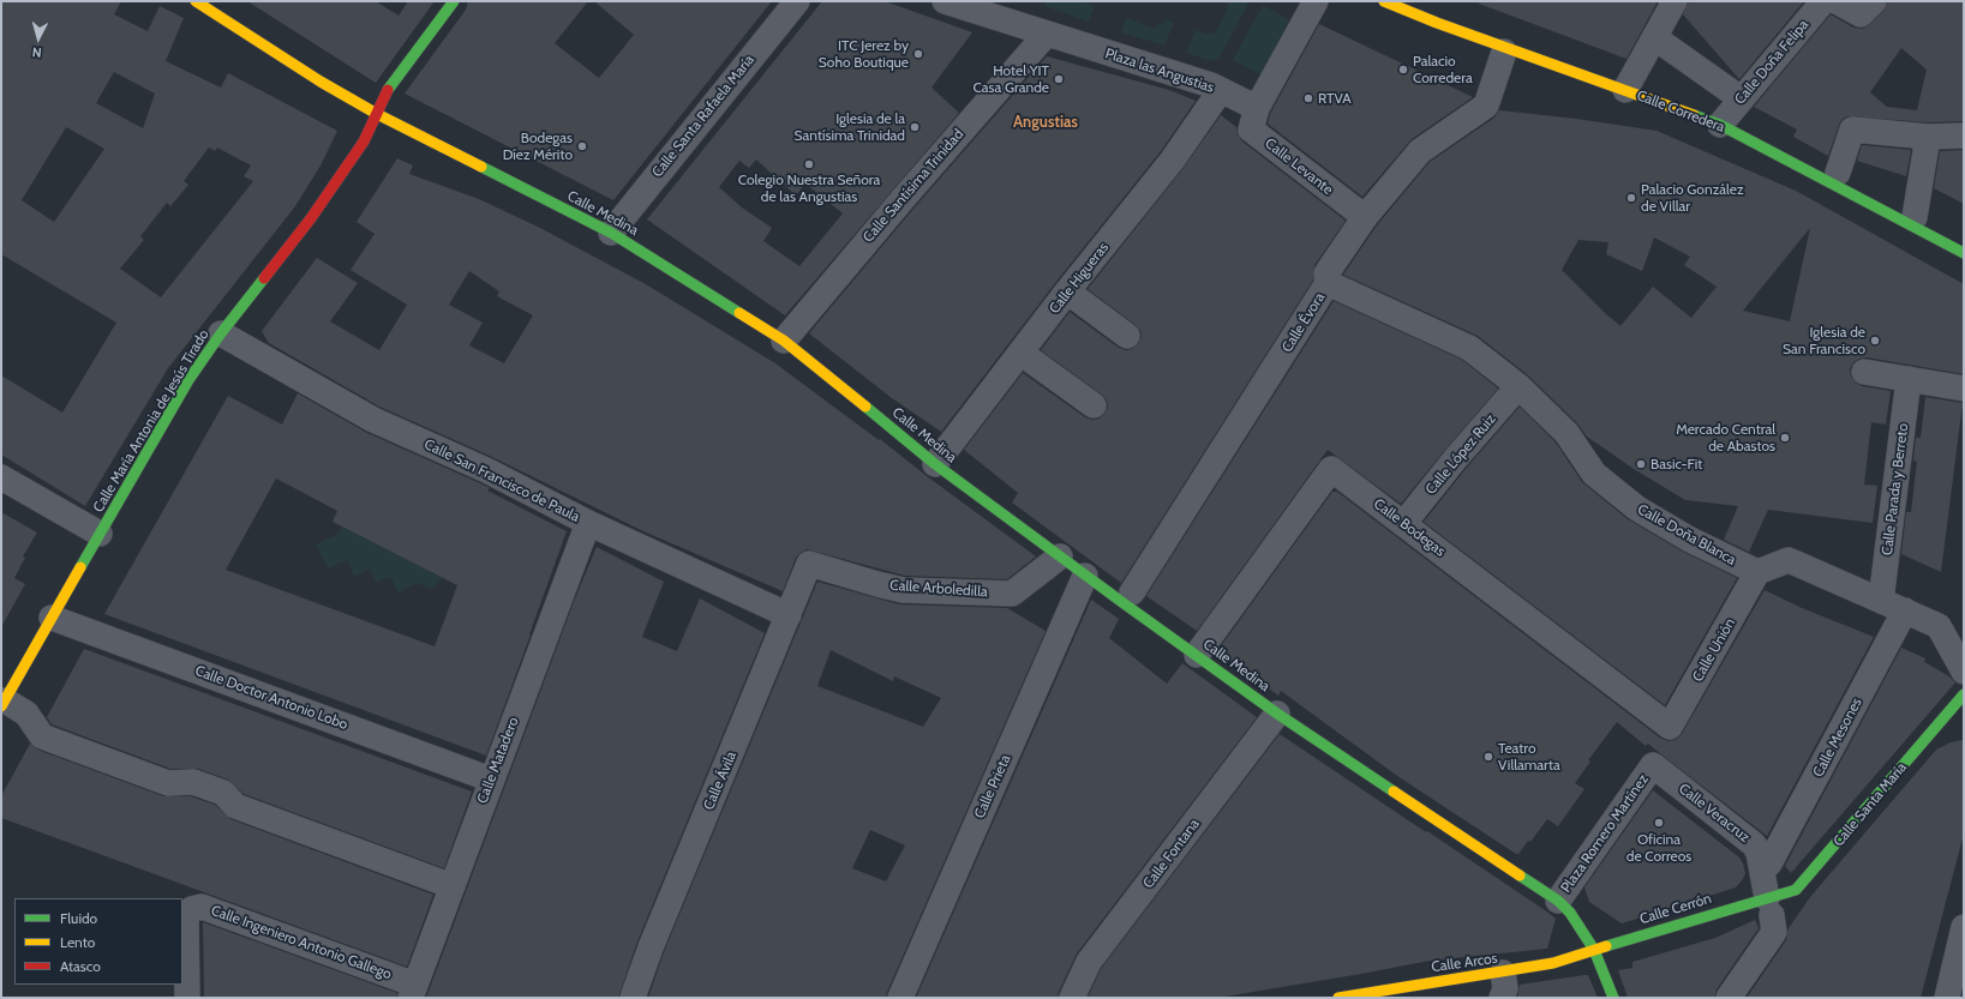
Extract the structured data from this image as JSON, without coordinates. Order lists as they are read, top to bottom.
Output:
{
  "streets": {
    "street": [
      "Calle Doña Felipa",
      "Plaza las Angustias",
      "Calle Corredera",
      "Calle Santa Rafaela María",
      "Calle Levante",
      "Calle Santísima Trinidad",
      "Calle Medina",
      "Calle Higueras",
      "Calle Évora",
      "Calle María Antonia de Jesús Tirado",
      "Calle López Ruiz",
      "Calle San Francisco de Paula",
      "Calle Parada y Berreto",
      "Calle Bodegas",
      "Calle Doña Blanca",
      "Calle Arboledilla",
      "Calle Unión",
      "Calle Doctor Antonio Lobo",
      "Calle Mesones",
      "Calle Matadero",
      "Calle Ávila",
      "Calle Prieta",
      "Calle Santa María",
      "Calle Veracruz",
      "Plaza Romero Martínez",
      "Calle Fontana",
      "Calle Cerrón",
      "Calle Ingeniero Antonio Gallego",
      "Calle Arcos"
    ]
  },
  "crossings": [
    ["Calle Doña Felipa", "Calle Corredera"],
    ["Plaza las Angustias", "Calle Levante"],
    ["Plaza las Angustias", "Calle Santísima Trinidad"],
    ["Plaza las Angustias", "Calle Higueras"],
    ["Calle Santa Rafaela María", "Calle Medina"],
    ["Calle Levante", "Calle Évora"],
    ["Calle Santísima Trinidad", "Calle Medina"],
    ["Calle Medina", "Calle Higueras"],
    ["Calle Medina", "Calle María Antonia de Jesús Tirado"],
    ["Calle Medina", "Calle Bodegas"],
    ["Calle Medina", "Calle Arboledilla"],
    ["Calle Medina", "Calle Prieta"],
    ["Calle Medina", "Plaza Romero Martínez"],
    ["Calle Medina", "Calle Fontana"],
    ["Calle Medina", "Calle Cerrón"],
    ["Calle Medina", "Calle Arcos"],
    ["Calle Évora", "Calle Doña Blanca"],
    ["Calle María Antonia de Jesús Tirado", "Calle San Francisco de Paula"],
    ["Calle María Antonia de Jesús Tirado", "Calle Doctor Antonio Lobo"],
    ["Calle López Ruiz", "Calle Bodegas"],
    ["Calle López Ruiz", "Calle Doña Blanca"],
    ["Calle San Francisco de Paula", "Calle Matadero"],
    ["Calle San Francisco de Paula", "Calle Ávila"],
    ["Calle Bodegas", "Calle Unión"],
    ["Calle Doña Blanca", "Calle Unión"],
    ["Calle Arboledilla", "Calle Ávila"],
    ["Calle Doctor Antonio Lobo", "Calle Matadero"],
    ["Calle Matadero", "Calle Ingeniero Antonio Gallego"],
    ["Calle Santa María", "Calle Veracruz"],
    ["Calle Santa María", "Calle Cerrón"],
    ["Calle Veracruz", "Plaza Romero Martínez"],
    ["Calle Veracruz", "Calle Cerrón"],
    ["Calle Cerrón", "Calle Arcos"]
  ],
  "districts": ["Angustias"],
  "places": [
    "ITC Jerez by Soho Boutique",
    "Palacio Corredera",
    "Hotel YIT Casa Grande",
    "RTVA",
    "Iglesia de la Santísima Trinidad",
    "Bodegas Díez Mérito",
    "Colegio Nuestra Señora de las Angustias",
    "Palacio González de Villar",
    "Iglesia de San Francisco",
    "Mercado Central de Abastos",
    "Basic-Fit",
    "Teatro Villamarta",
    "Oficina de Correos"
  ],
  "legend": ["Fluido", "Lento", "Atasco"],
  "north": "bottom"
}
